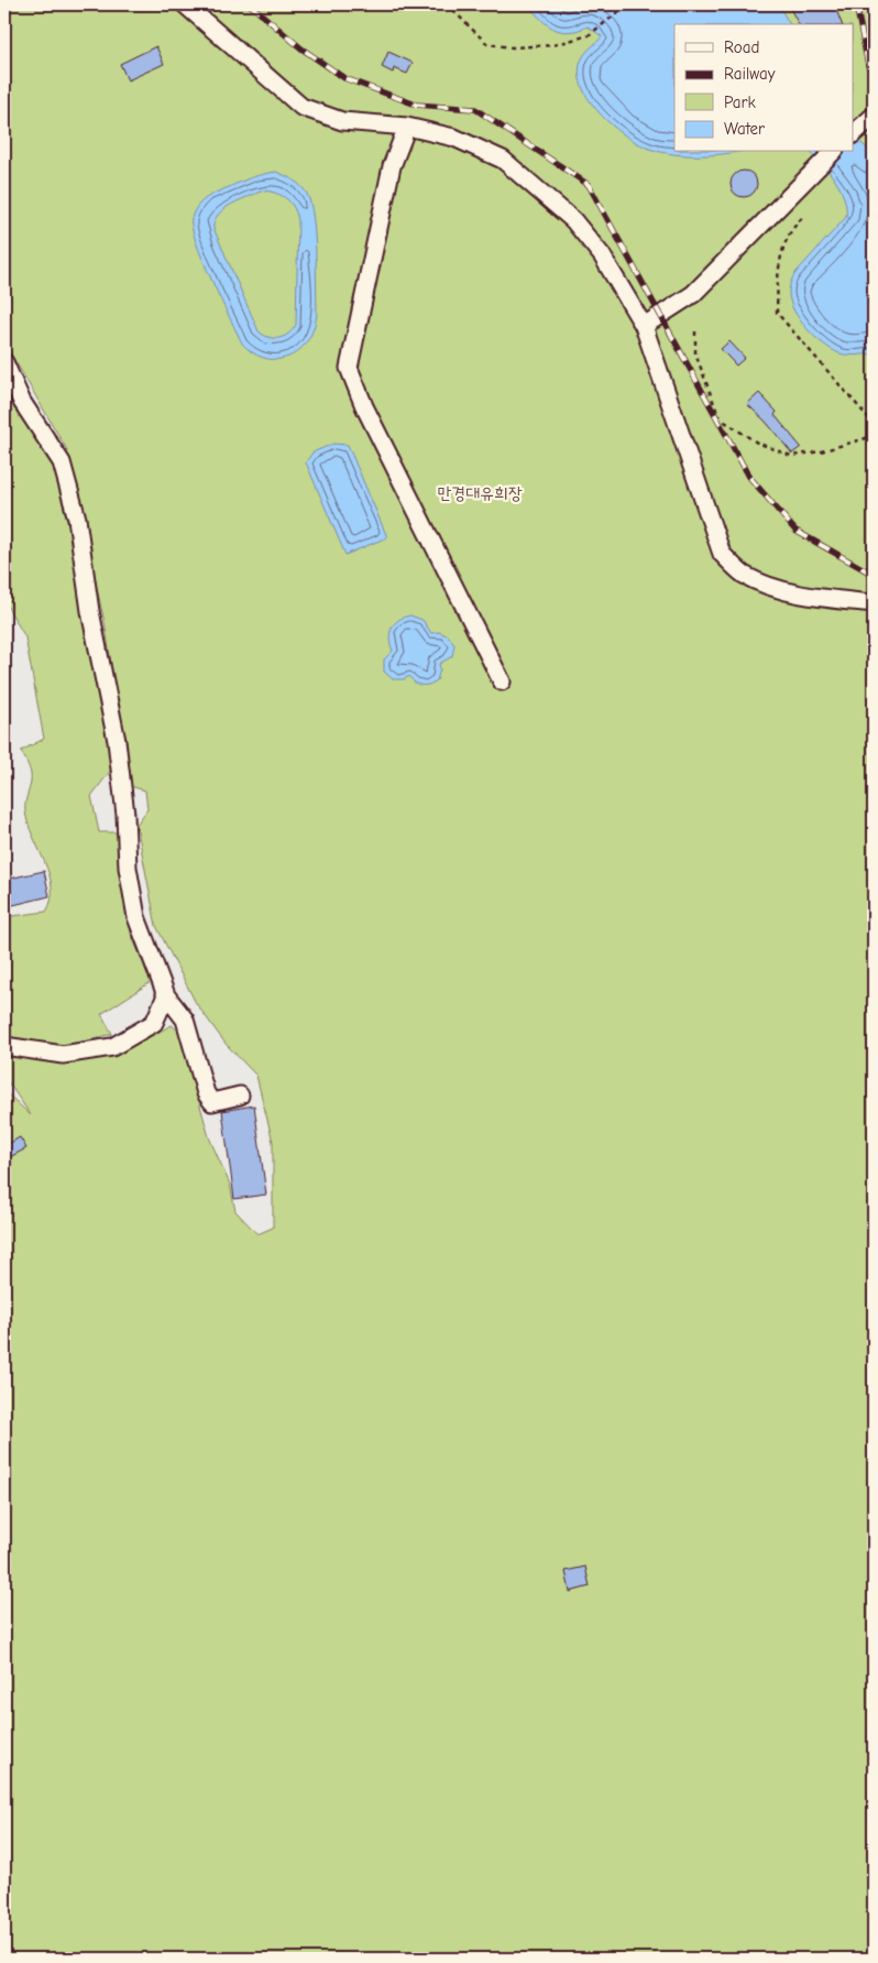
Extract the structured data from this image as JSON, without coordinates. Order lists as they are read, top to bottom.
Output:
{
  "parks": ["만경대유희장"],
  "legend": [
    "Road",
    "Railway",
    "Park",
    "Water"
  ]
}
